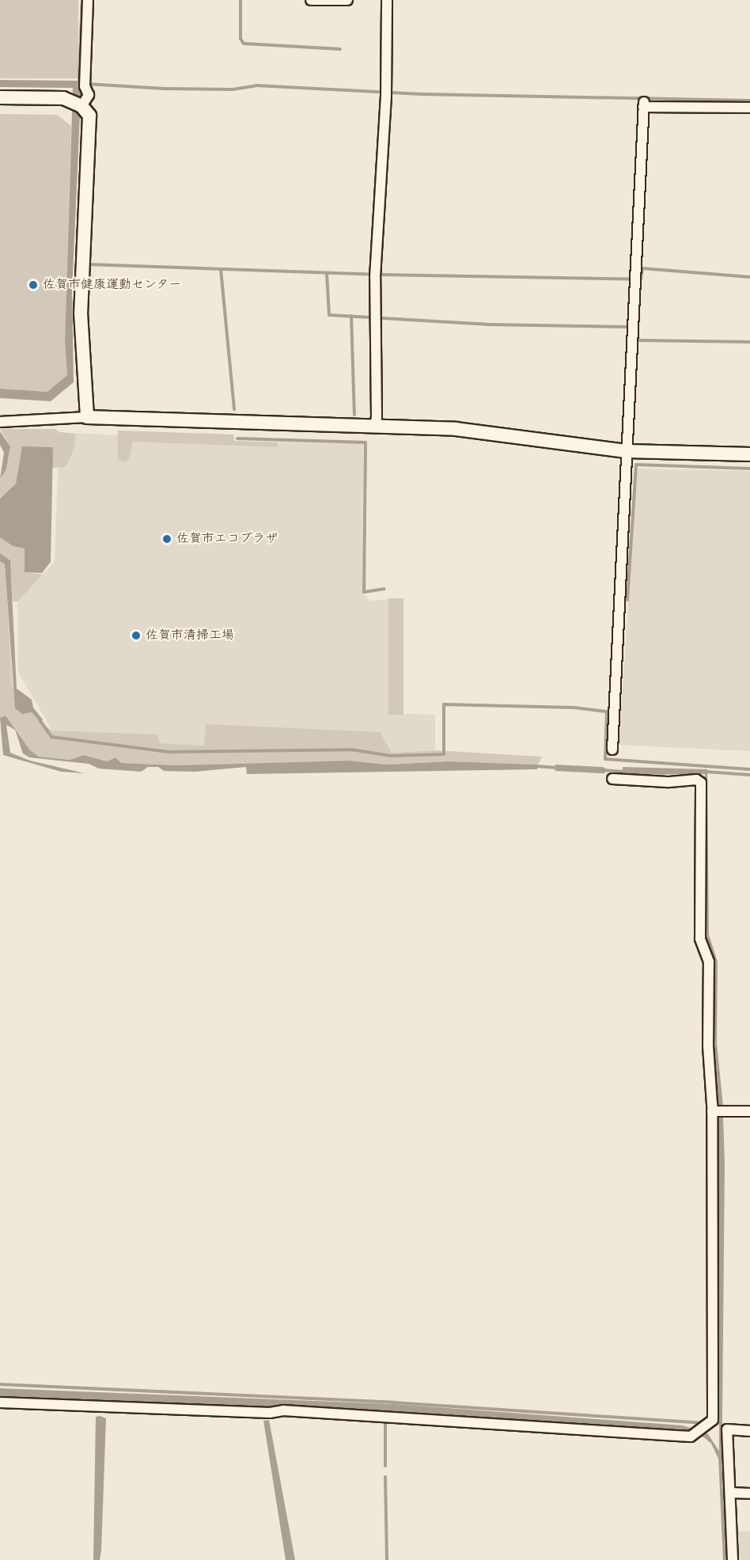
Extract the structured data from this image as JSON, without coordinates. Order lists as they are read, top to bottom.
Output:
{
  "places": ["佐賀市健康運動センター", "佐賀市エコプラザ", "佐賀市清掃工場"]
}
